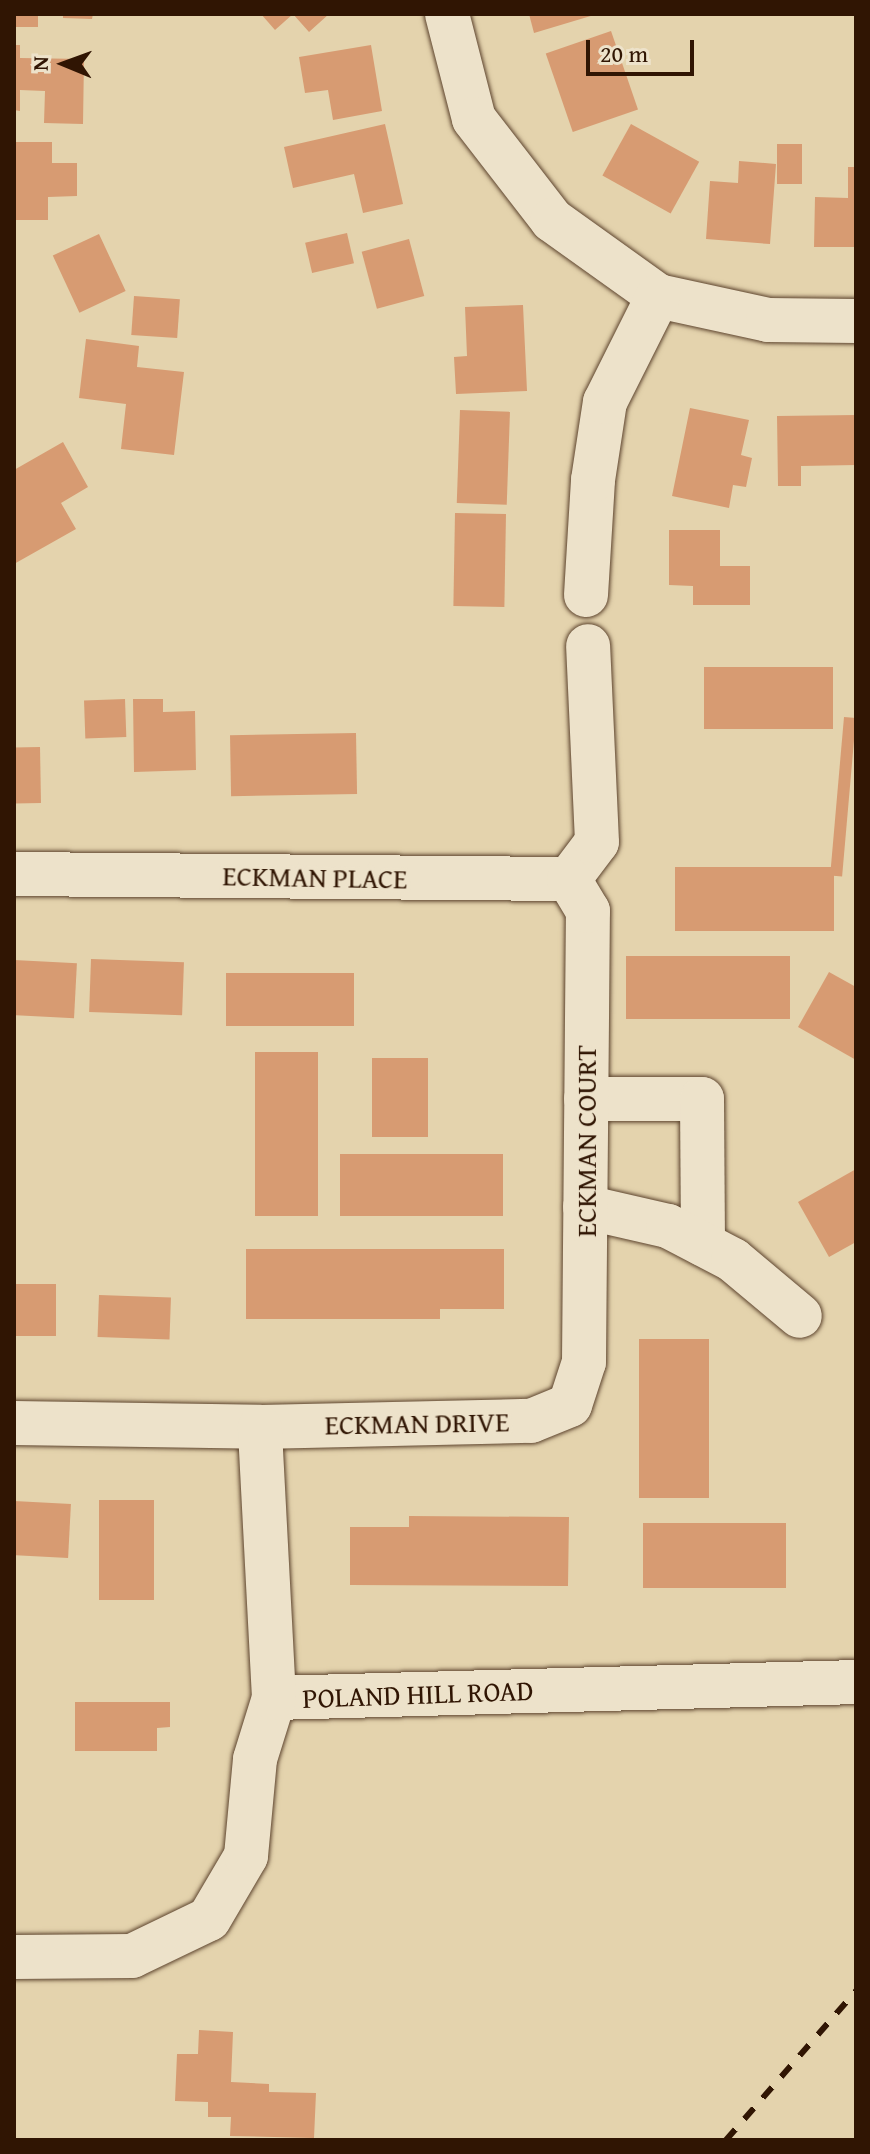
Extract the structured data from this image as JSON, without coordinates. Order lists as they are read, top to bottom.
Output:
{
  "streets": {
    "street": [
      "ECKMAN PLACE",
      "ECKMAN COURT",
      "ECKMAN DRIVE",
      "POLAND HILL ROAD"
    ]
  },
  "crossings": [
    ["ECKMAN PLACE", "ECKMAN COURT"],
    ["ECKMAN COURT", "ECKMAN DRIVE"]
  ],
  "scale_bar": "20 m",
  "north": "left"
}
